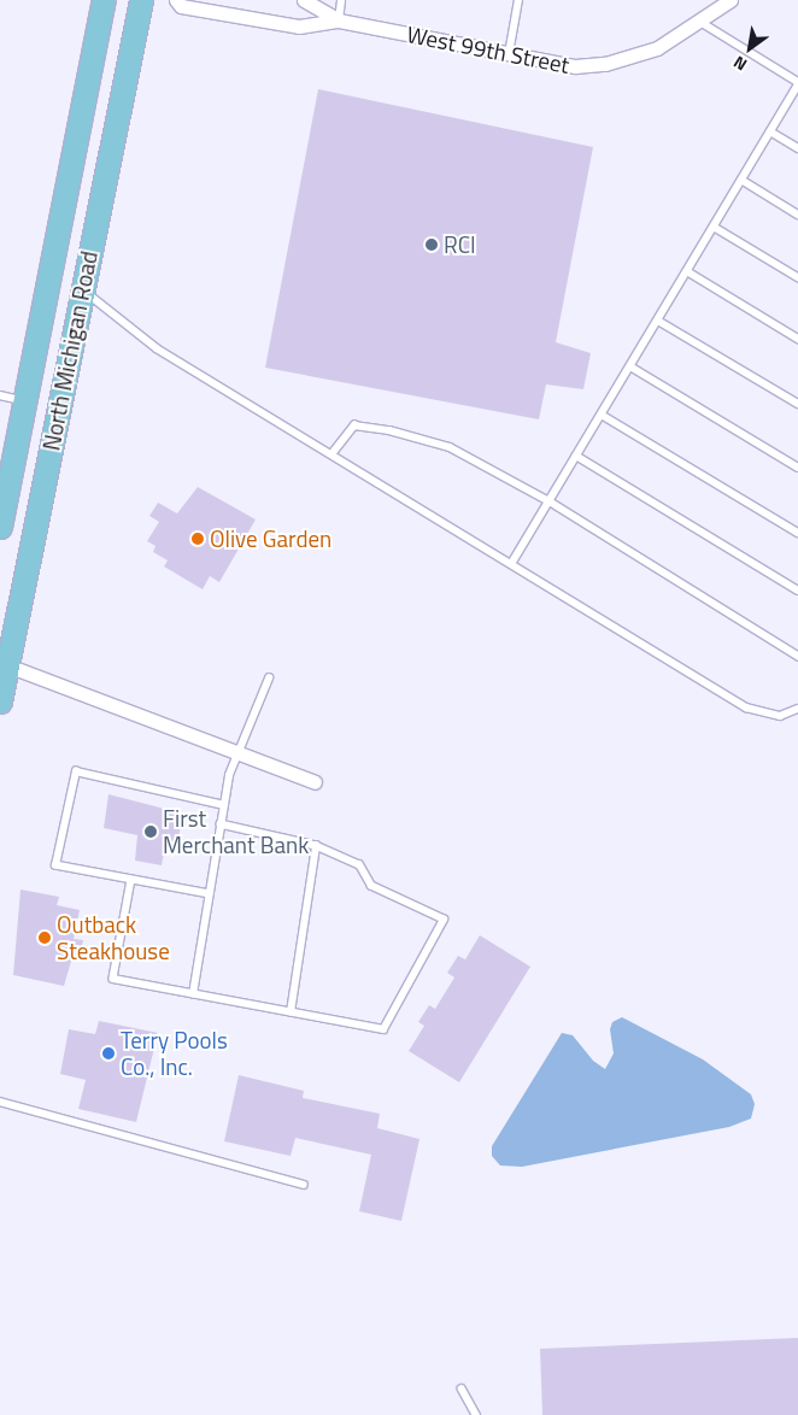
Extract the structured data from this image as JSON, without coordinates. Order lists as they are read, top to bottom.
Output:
{
  "streets": {
    "main road": ["North Michigan Road"],
    "street": ["West 99th Street"]
  },
  "places": [
    "RCI",
    "Olive Garden",
    "First Merchant Bank",
    "Outback Steakhouse",
    "Terry Pools Co., Inc."
  ],
  "north": "bottom left"
}
